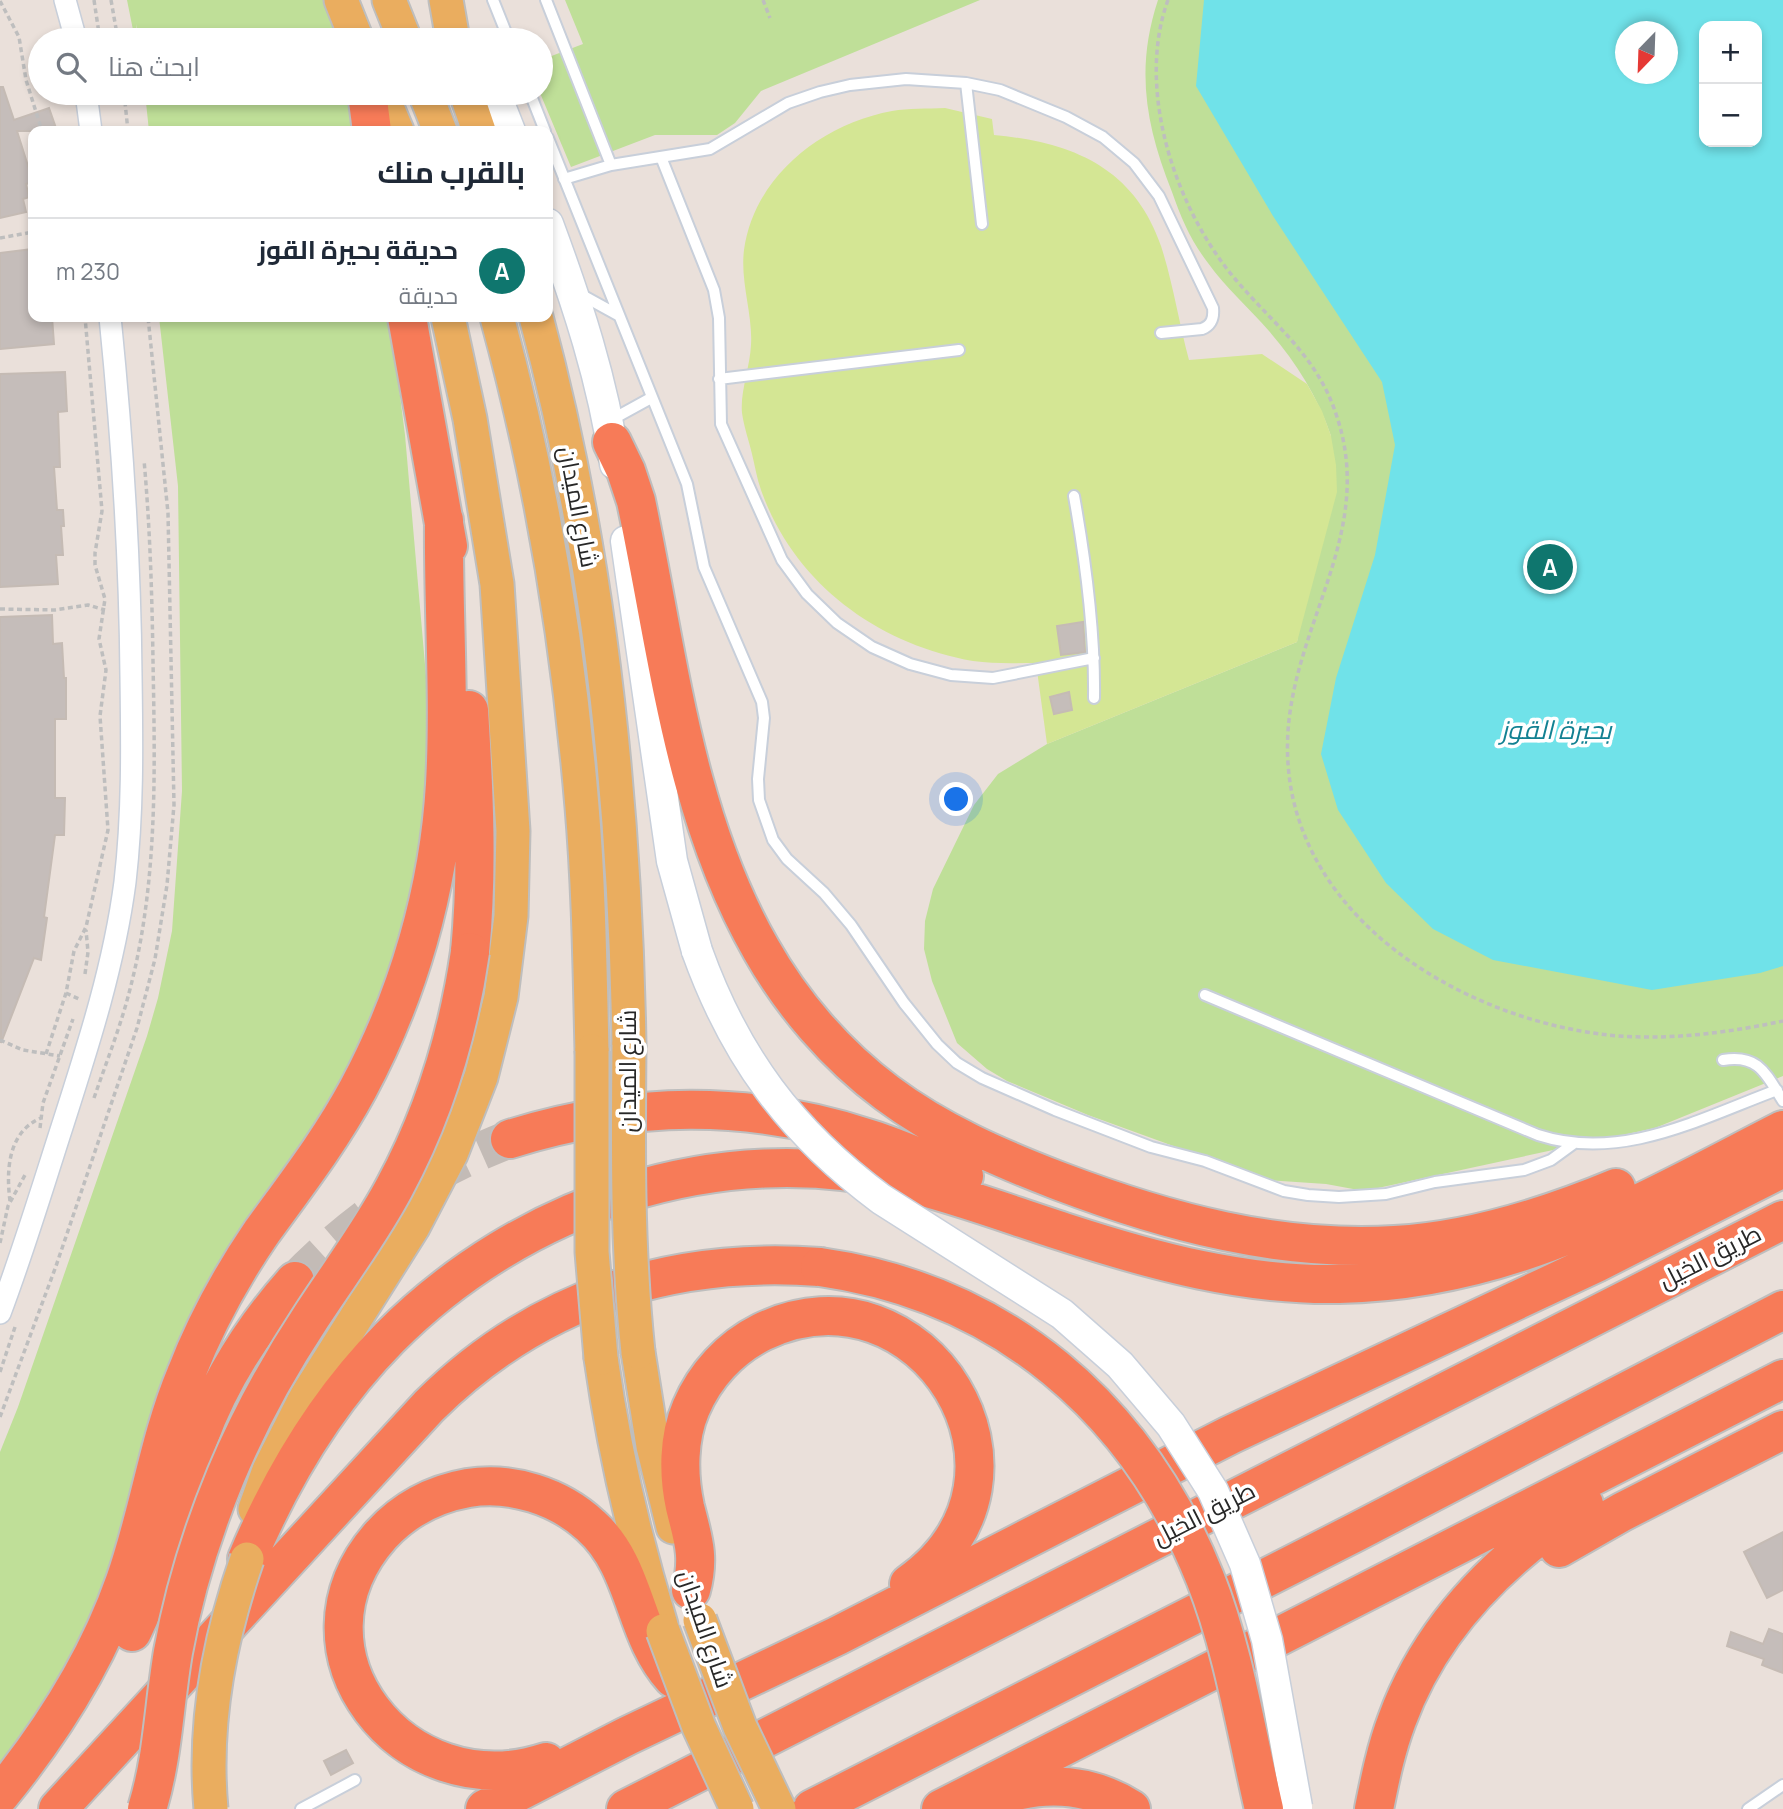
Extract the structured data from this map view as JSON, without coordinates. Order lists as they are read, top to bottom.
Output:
{
  "streets": {
    "highway": ["طريق الخيل"],
    "main road": ["شارع الميدان"]
  },
  "water": ["بحيرة القوز"],
  "north": "bottom left",
  "page": {
    "map_buttons": ["+", "−"],
    "search": "ابحث هنا",
    "heading": "بالقرب منك",
    "list": [
      {
        "mark": "A",
        "name": "حديقة بحيرة القوز",
        "note": "حديقة",
        "value": "230 m"
      }
    ],
    "pins": "A"
  }
}
